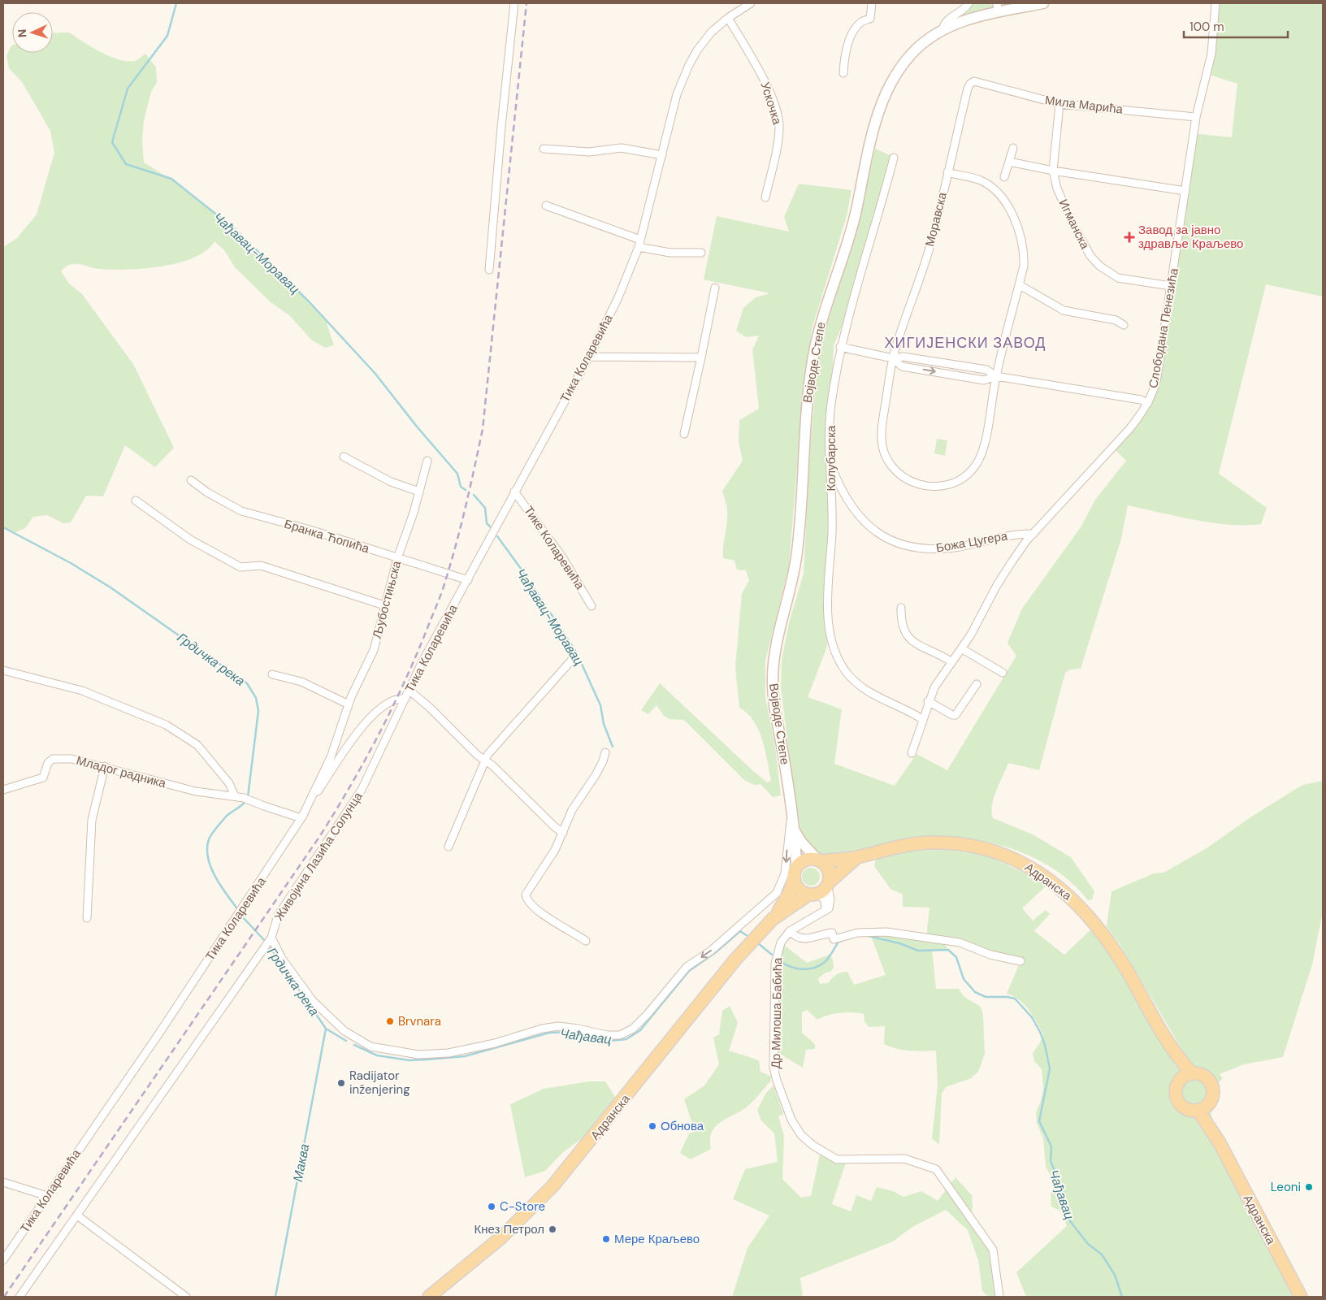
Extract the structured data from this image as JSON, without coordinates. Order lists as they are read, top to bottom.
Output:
{
  "streets": {
    "main road": ["Адранска"],
    "street": [
      "Ускочка",
      "Мила Марића",
      "Моравска",
      "Игманска",
      "Слободана Пенезића",
      "Тика Коларевића",
      "Војводе Степе",
      "Колубарска",
      "Бранка Ћопића",
      "Божа Цугера",
      "Тике Коларевића",
      "Љубостињска",
      "Младог радника",
      "Живојина Лазића Солунца",
      "Др Милоша Бабића"
    ]
  },
  "crossings": [
    ["Ускочка", "Тика Коларевића"],
    ["Мила Марића", "Моравска"],
    ["Мила Марића", "Игманска"],
    ["Мила Марића", "Слободана Пенезића"],
    ["Игманска", "Слободана Пенезића"],
    ["Слободана Пенезића", "Колубарска"],
    ["Слободана Пенезића", "Божа Цугера"],
    ["Тика Коларевића", "Бранка Ћопића"],
    ["Тика Коларевића", "Тике Коларевића"],
    ["Тика Коларевића", "Љубостињска"],
    ["Тика Коларевића", "Младог радника"],
    ["Тика Коларевића", "Живојина Лазића Солунца"],
    ["Војводе Степе", "Адранска"],
    ["Војводе Степе", "Др Милоша Бабића"],
    ["Колубарска", "Божа Цугера"],
    ["Бранка Ћопића", "Љубостињска"],
    ["Љубостињска", "Младог радника"],
    ["Адранска", "Др Милоша Бабића"]
  ],
  "districts": ["ХИГИЈЕНСКИ ЗАВОД"],
  "water": [
    "Чађавац-Моравац",
    "Грдичка река",
    "Чађавац",
    "Маква"
  ],
  "places": {
    "health": ["Завод за јавно здравље Краљево"],
    "other": [
      "Brvnara",
      "Radijator inženjering",
      "Обнова",
      "Leoni",
      "C-Store",
      "Кнез Петрол",
      "Мере Краљево"
    ]
  },
  "scale_bar": "100 m",
  "north": "left"
}
